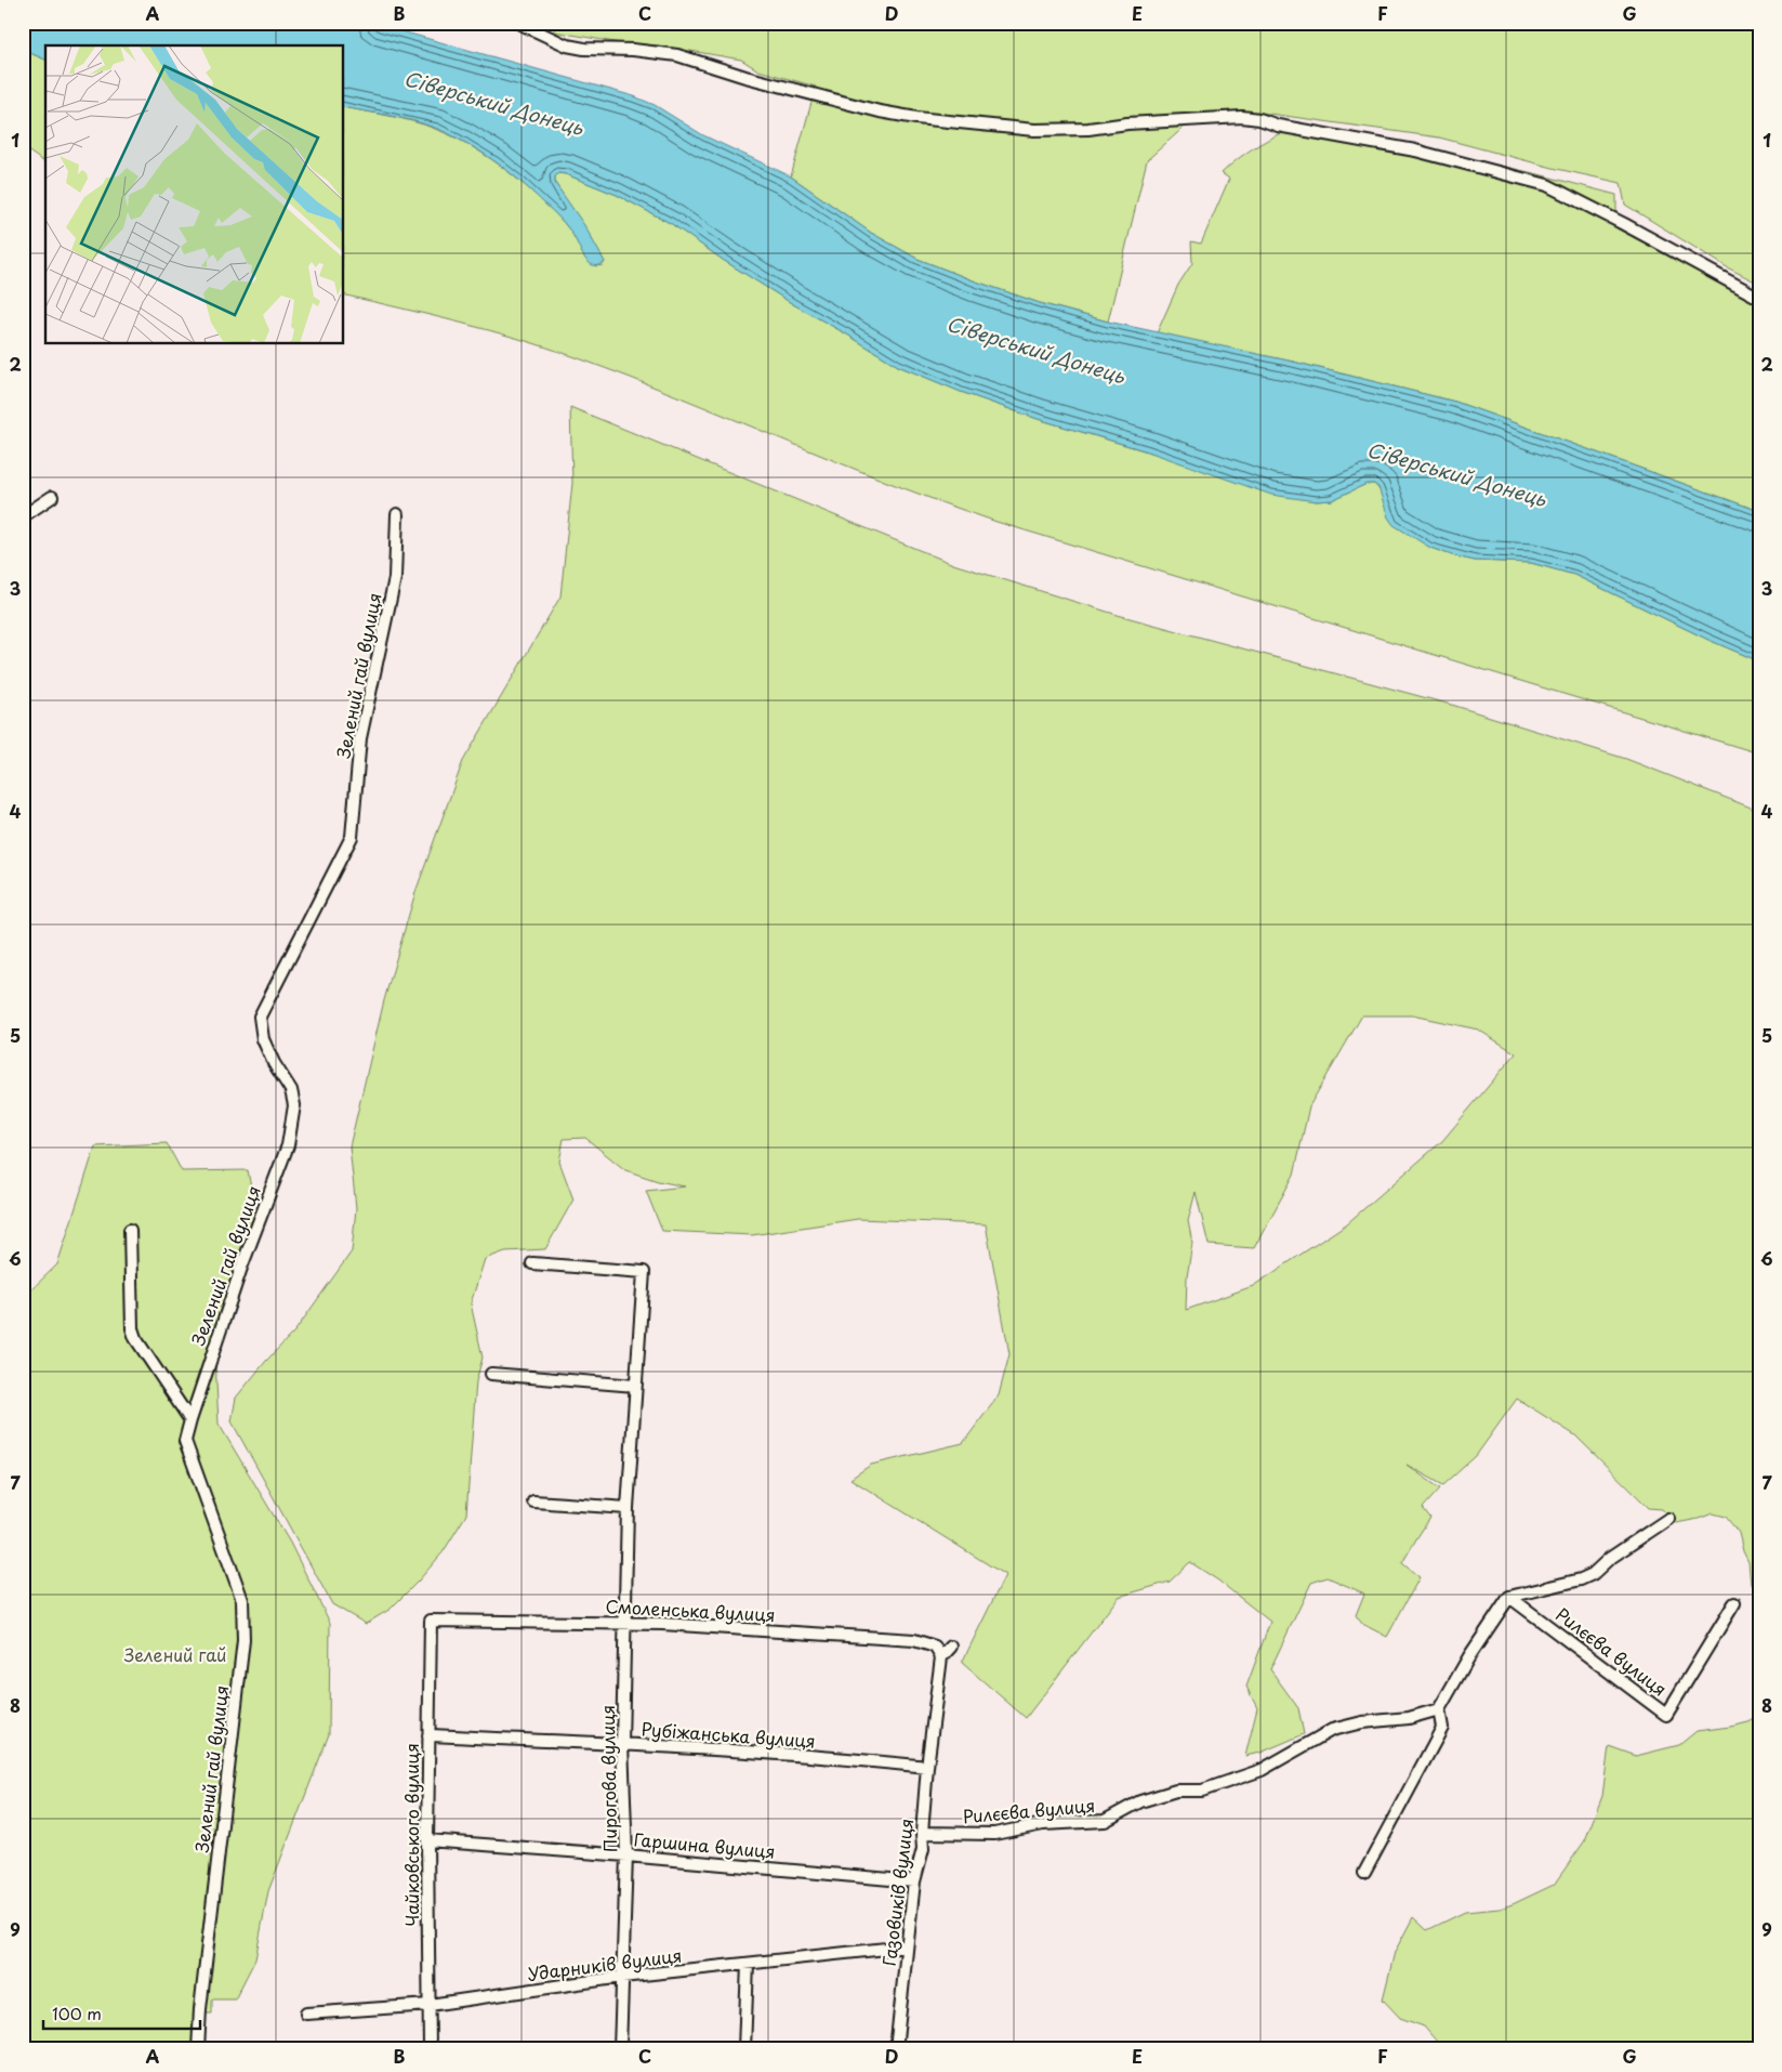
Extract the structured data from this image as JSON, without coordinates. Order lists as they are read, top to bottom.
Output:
{
  "streets": {
    "street": [
      "Зелений гай вулиця",
      "Смоленська вулиця",
      "Рилєєва вулиця",
      "Рубіжанська вулиця",
      "Пирогова вулиця",
      "Чайковського вулиця",
      "Гаршина вулиця",
      "Газовиків вулиця",
      "Ударників вулиця"
    ]
  },
  "crossings": [
    ["Смоленська вулиця", "Пирогова вулиця"],
    ["Смоленська вулиця", "Чайковського вулиця"],
    ["Смоленська вулиця", "Газовиків вулиця"],
    ["Рилєєва вулиця", "Газовиків вулиця"],
    ["Рубіжанська вулиця", "Пирогова вулиця"],
    ["Рубіжанська вулиця", "Чайковського вулиця"],
    ["Рубіжанська вулиця", "Газовиків вулиця"],
    ["Пирогова вулиця", "Гаршина вулиця"],
    ["Пирогова вулиця", "Ударників вулиця"],
    ["Чайковського вулиця", "Гаршина вулиця"],
    ["Чайковського вулиця", "Ударників вулиця"],
    ["Гаршина вулиця", "Газовиків вулиця"],
    ["Газовиків вулиця", "Ударників вулиця"]
  ],
  "water": ["Сіверський Донець"],
  "parks": ["Зелений гай"],
  "scale_bar": "100 m",
  "grid": {
    "columns": [
      "A",
      "B",
      "C",
      "D",
      "E",
      "F",
      "G"
    ],
    "rows": [
      "1",
      "2",
      "3",
      "4",
      "5",
      "6",
      "7",
      "8",
      "9"
    ]
  }
}
